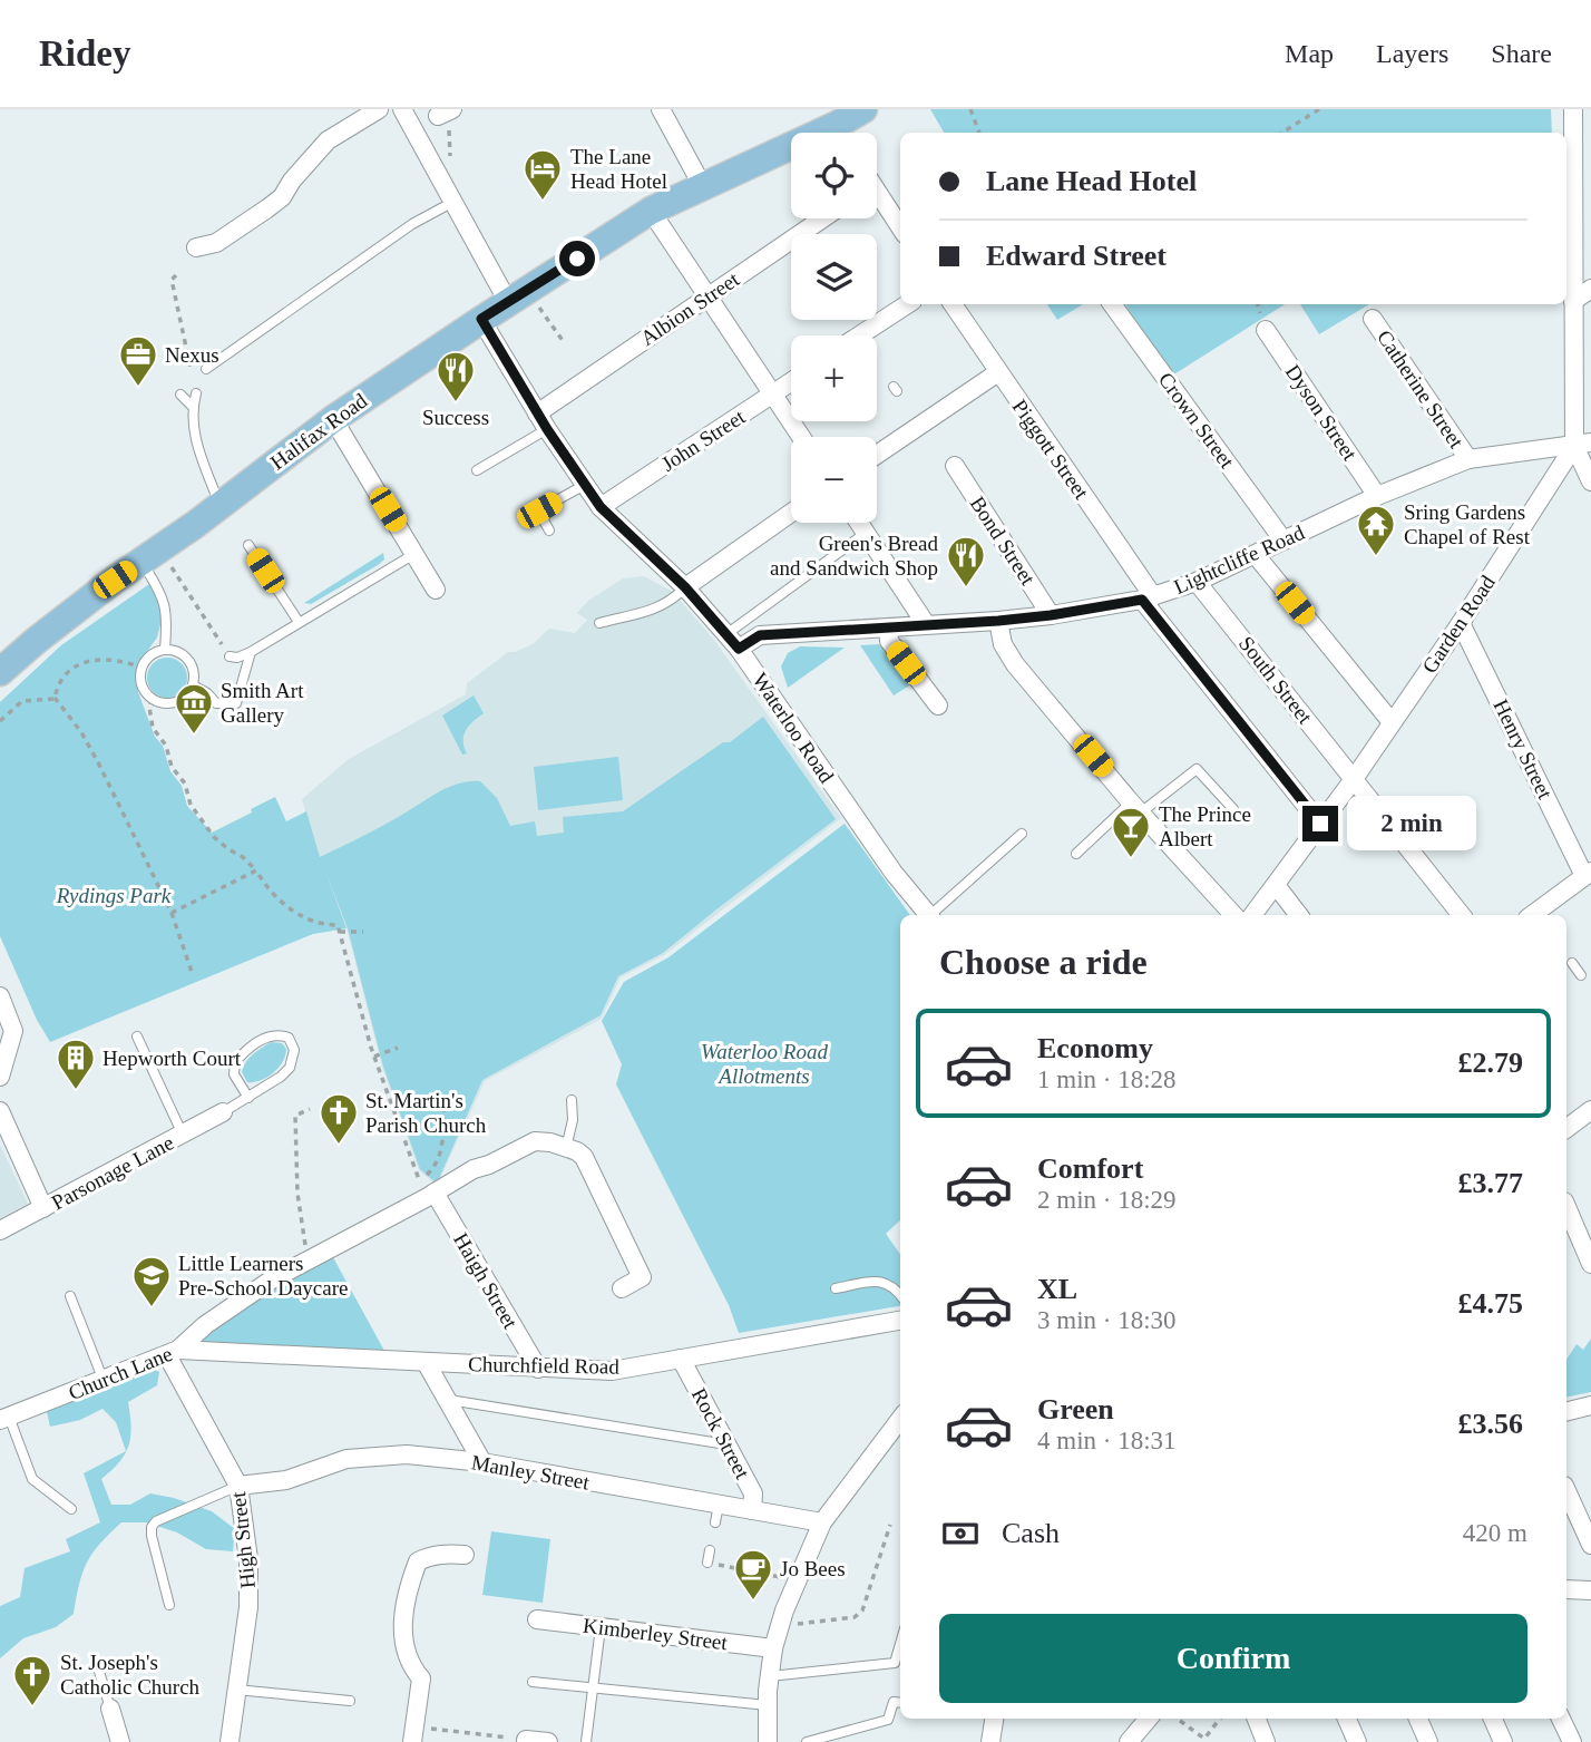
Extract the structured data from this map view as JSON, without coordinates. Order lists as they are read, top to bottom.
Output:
{
  "streets": {
    "main road": ["Halifax Road"],
    "street": [
      "Albion Street",
      "Catherine Street",
      "Dyson Street",
      "Crown Street",
      "John Street",
      "Piggott Street",
      "Bond Street",
      "Lightcliffe Road",
      "Garden Road",
      "South Street",
      "Waterloo Road",
      "Henry Street",
      "Parsonage Lane",
      "Haigh Street",
      "Churchfield Road",
      "Church Lane",
      "Rock Street",
      "Manley Street",
      "High Street",
      "Kimberley Street"
    ]
  },
  "crossings": [
    ["Albion Street", "Waterloo Road"],
    ["Catherine Street", "Lightcliffe Road"],
    ["Dyson Street", "Lightcliffe Road"],
    ["Crown Street", "Lightcliffe Road"],
    ["Halifax Road", "Waterloo Road"],
    ["John Street", "Waterloo Road"],
    ["Piggott Street", "Lightcliffe Road"],
    ["Piggott Street", "Garden Road"],
    ["Bond Street", "Lightcliffe Road"],
    ["Lightcliffe Road", "Garden Road"],
    ["Lightcliffe Road", "South Street"],
    ["Lightcliffe Road", "Waterloo Road"],
    ["Garden Road", "South Street"],
    ["Garden Road", "Henry Street"],
    ["Haigh Street", "Churchfield Road"],
    ["Haigh Street", "Church Lane"],
    ["Churchfield Road", "Church Lane"],
    ["Churchfield Road", "Rock Street"],
    ["Churchfield Road", "High Street"],
    ["Church Lane", "High Street"],
    ["Rock Street", "Manley Street"],
    ["Manley Street", "High Street"]
  ],
  "parks": ["Rydings Park", "Waterloo Road Allotments"],
  "places": {
    "hotel": ["The Lane Head Hotel"],
    "office": ["Nexus"],
    "restaurant": ["Success", "Green's Bread and Sandwich Shop"],
    "temple": ["Sring Gardens Chapel of Rest"],
    "museum": ["Smith Art Gallery"],
    "bar": ["The Prince Albert"],
    "building": ["Hepworth Court"],
    "church": ["St. Martin's Parish Church", "St. Joseph's Catholic Church"],
    "school or university": ["Little Learners Pre-School Daycare"],
    "cafe": ["Jo Bees"]
  },
  "page": {
    "header": "Ridey",
    "nav": ["Map", "Layers", "Share"],
    "map_buttons": ["+", "−"],
    "banner": ["Lane Head Hotel", "Edward Street"],
    "bubble": "2 min",
    "heading": "Choose a ride",
    "list": [
      {
        "name": "Economy",
        "note": "1 min · 18:28",
        "value": "£2.79"
      },
      {
        "name": "Comfort",
        "note": "2 min · 18:29",
        "value": "£3.77"
      },
      {
        "name": "XL",
        "note": "3 min · 18:30",
        "value": "£4.75"
      },
      {
        "name": "Green",
        "note": "4 min · 18:31",
        "value": "£3.56"
      }
    ],
    "pay": ["Cash", "420 m"],
    "buttons": "Confirm"
  }
}
